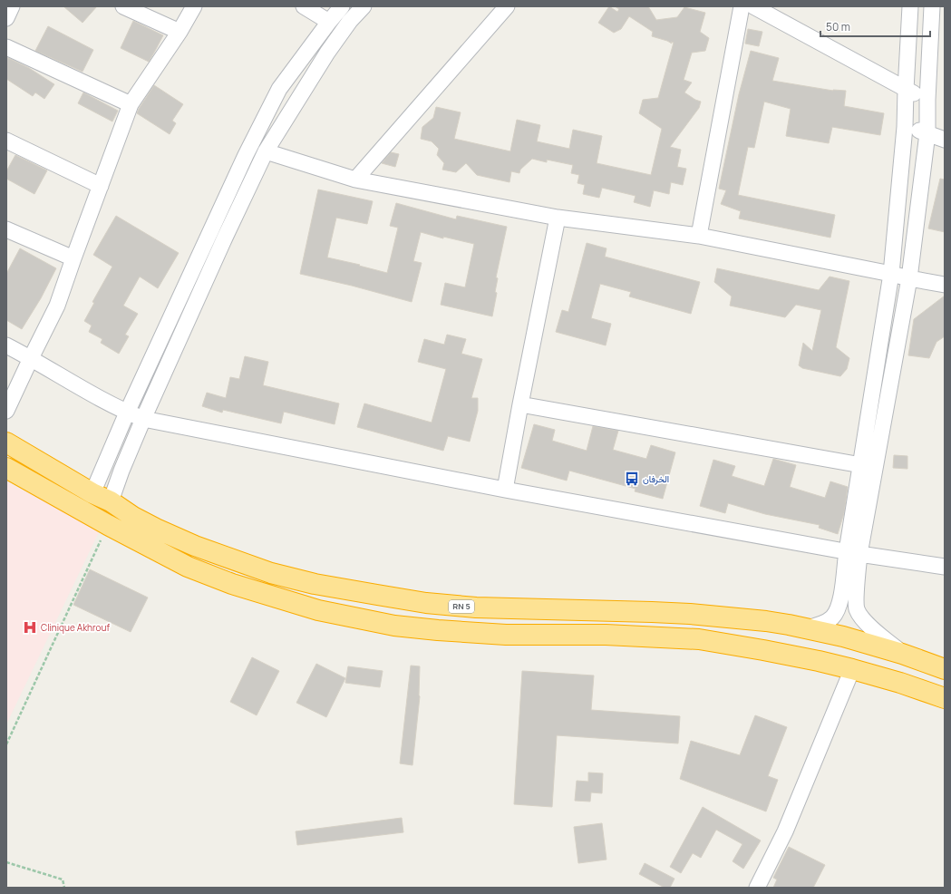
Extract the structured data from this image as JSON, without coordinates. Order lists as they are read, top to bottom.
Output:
{
  "streets": {
    "highway": ["RN 5"]
  },
  "places": {
    "bus stop": ["الخرفان"],
    "hospital": ["Clinique Akhrouf"]
  },
  "scale_bar": "50 m"
}
